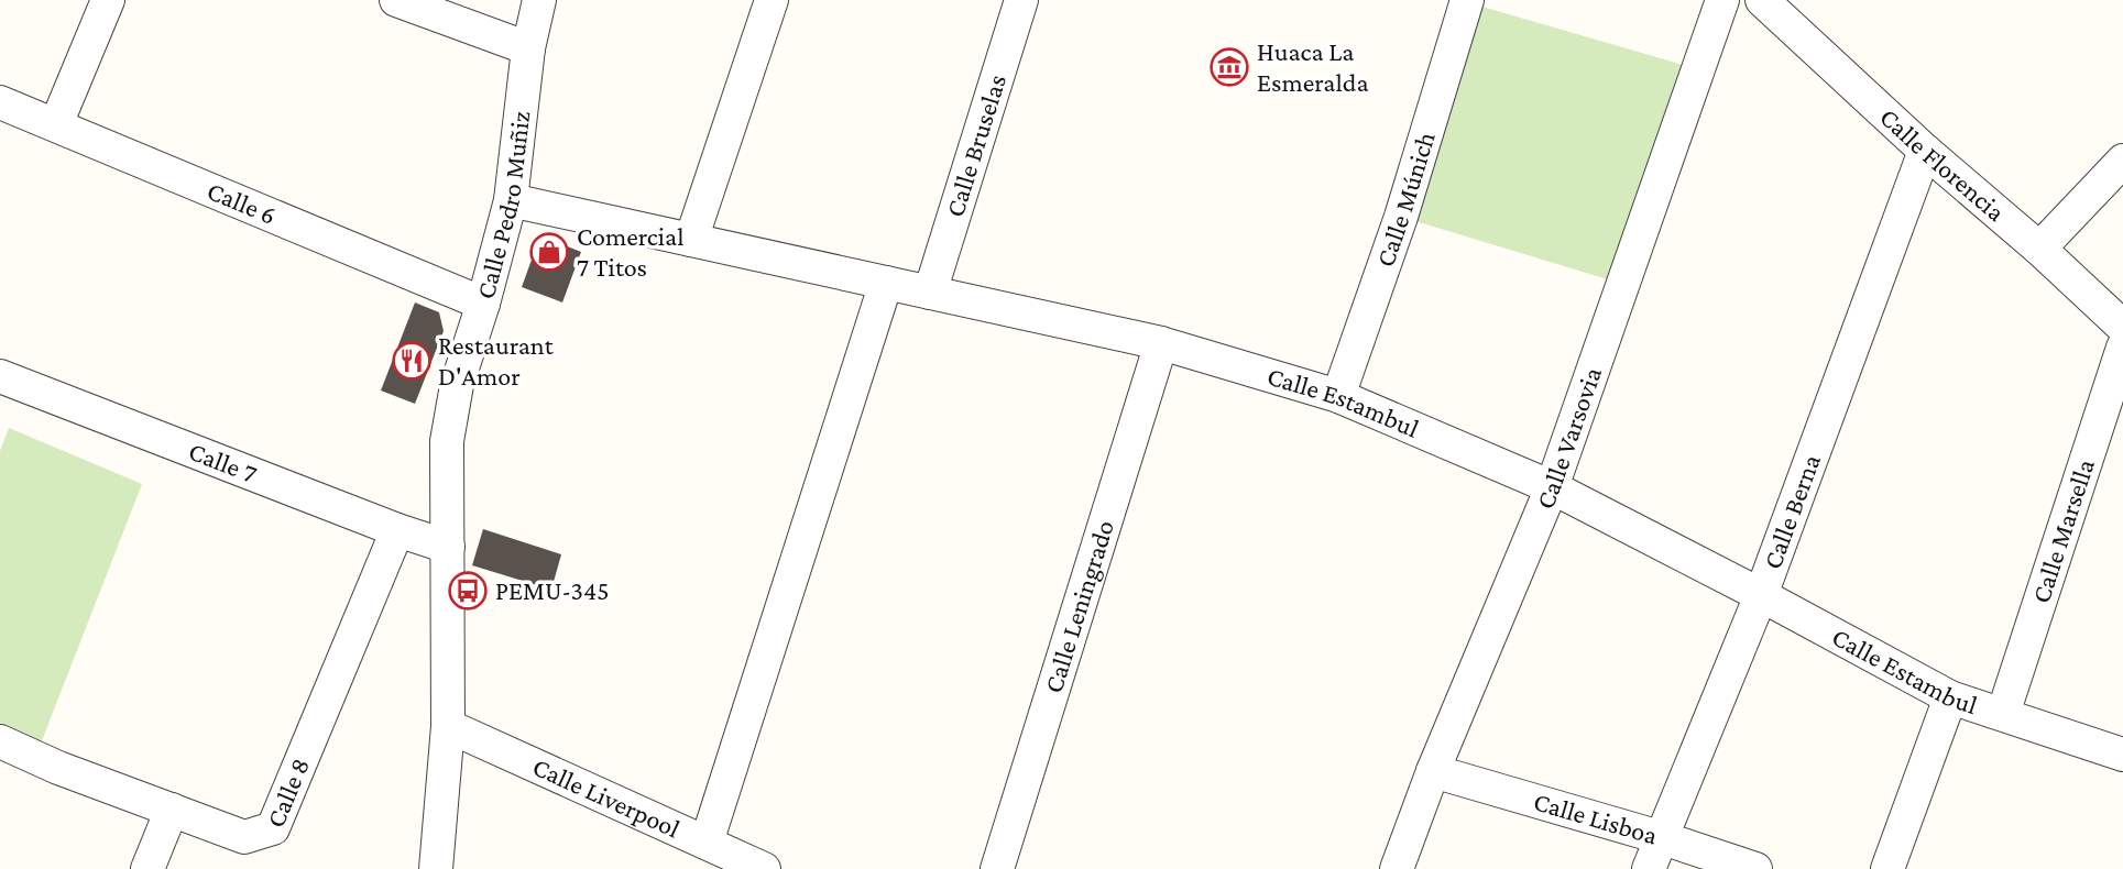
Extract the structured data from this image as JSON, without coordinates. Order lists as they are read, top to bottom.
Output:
{
  "streets": {
    "street": [
      "Calle Bruselas",
      "Calle Florencia",
      "Calle Múnich",
      "Calle 6",
      "Calle Pedro Muñiz",
      "Calle Estambul",
      "Calle Varsovia",
      "Calle 7",
      "Calle Berna",
      "Calle Marsella",
      "Calle Leningrado",
      "Calle 8",
      "Calle Liverpool",
      "Calle Lisboa"
    ]
  },
  "crossings": [
    ["Calle Bruselas", "Calle Estambul"],
    ["Calle Florencia", "Calle Berna"],
    ["Calle Múnich", "Calle Estambul"],
    ["Calle 6", "Calle Pedro Muñiz"],
    ["Calle Pedro Muñiz", "Calle Estambul"],
    ["Calle Pedro Muñiz", "Calle 7"],
    ["Calle Pedro Muñiz", "Calle Liverpool"],
    ["Calle Estambul", "Calle Varsovia"],
    ["Calle Estambul", "Calle Berna"],
    ["Calle Estambul", "Calle Marsella"],
    ["Calle Estambul", "Calle Leningrado"],
    ["Calle Varsovia", "Calle Lisboa"],
    ["Calle 7", "Calle 8"],
    ["Calle Berna", "Calle Lisboa"]
  ],
  "places": {
    "museum": ["Huaca La Esmeralda"],
    "shop": ["Comercial 7 Titos"],
    "restaurant": ["Restaurant D'Amor"],
    "bus stop": ["PEMU-345"]
  }
}
